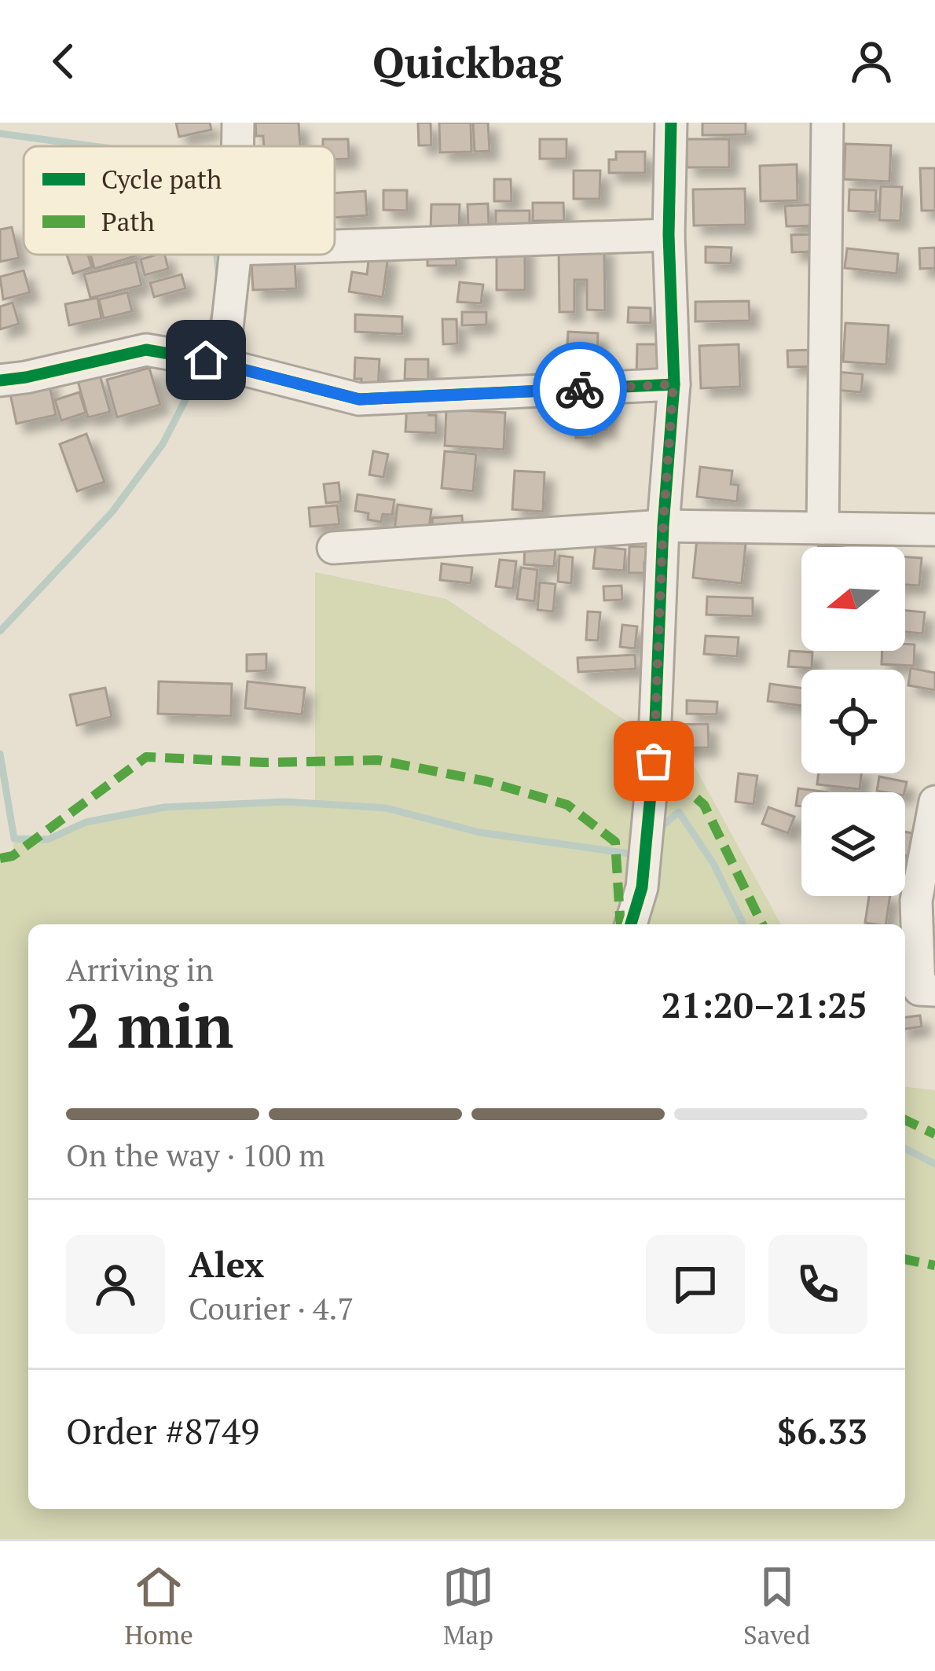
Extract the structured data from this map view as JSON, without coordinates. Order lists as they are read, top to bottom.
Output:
{
  "legend": ["Cycle path", "Path"],
  "north": "left",
  "page": {
    "header": "Quickbag",
    "heading": ["2 min", "Arriving in", "21:20–21:25"],
    "panel": [
      "Alex",
      "Courier · 4.7",
      "Order #8749",
      "$6.33"
    ],
    "bar": "On the way · 100 m",
    "tabs": ["Home", "Map", "Saved"]
  }
}
